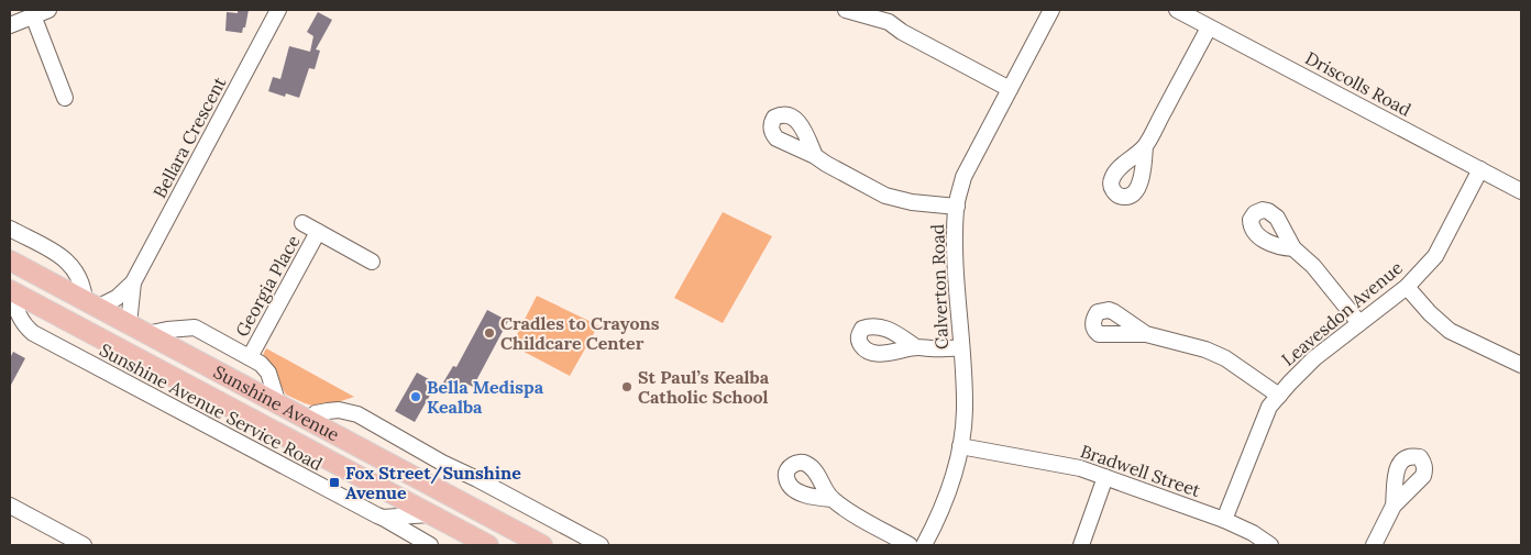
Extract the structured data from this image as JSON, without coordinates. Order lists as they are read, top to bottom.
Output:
{
  "streets": {
    "main road": ["Sunshine Avenue"],
    "street": [
      "Driscolls Road",
      "Bellara Crescent",
      "Georgia Place",
      "Calverton Road",
      "Leavesdon Avenue",
      "Sunshine Avenue Service Road",
      "Bradwell Street"
    ]
  },
  "crossings": [
    ["Driscolls Road", "Leavesdon Avenue"],
    ["Georgia Place", "Sunshine Avenue Service Road"],
    ["Calverton Road", "Bradwell Street"],
    ["Leavesdon Avenue", "Bradwell Street"],
    ["Sunshine Avenue", "Sunshine Avenue Service Road"]
  ],
  "places": {
    "other": ["Cradles to Crayons Childcare Center", "St Paul’s Kealba Catholic School", "Bella Medispa Kealba"],
    "transit": ["Fox Street/Sunshine Avenue"]
  }
}
